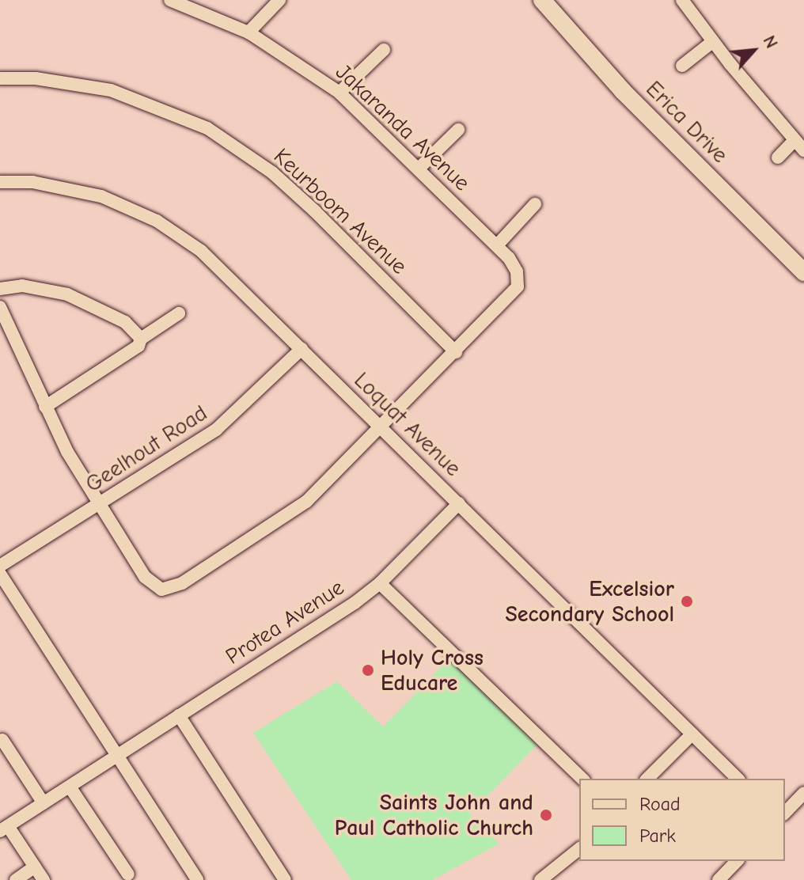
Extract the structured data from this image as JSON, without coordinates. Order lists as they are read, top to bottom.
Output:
{
  "streets": {
    "main road": ["Erica Drive"],
    "street": [
      "Jakaranda Avenue",
      "Keurboom Avenue",
      "Loquat Avenue",
      "Geelhout Road",
      "Protea Avenue"
    ]
  },
  "crossings": [
    ["Jakaranda Avenue", "Keurboom Avenue"],
    ["Loquat Avenue", "Geelhout Road"],
    ["Loquat Avenue", "Protea Avenue"]
  ],
  "places": ["Excelsior Secondary School", "Holy Cross Educare", "Saints John and Paul Catholic Church"],
  "legend": ["Road", "Park"],
  "north": "top right"
}
